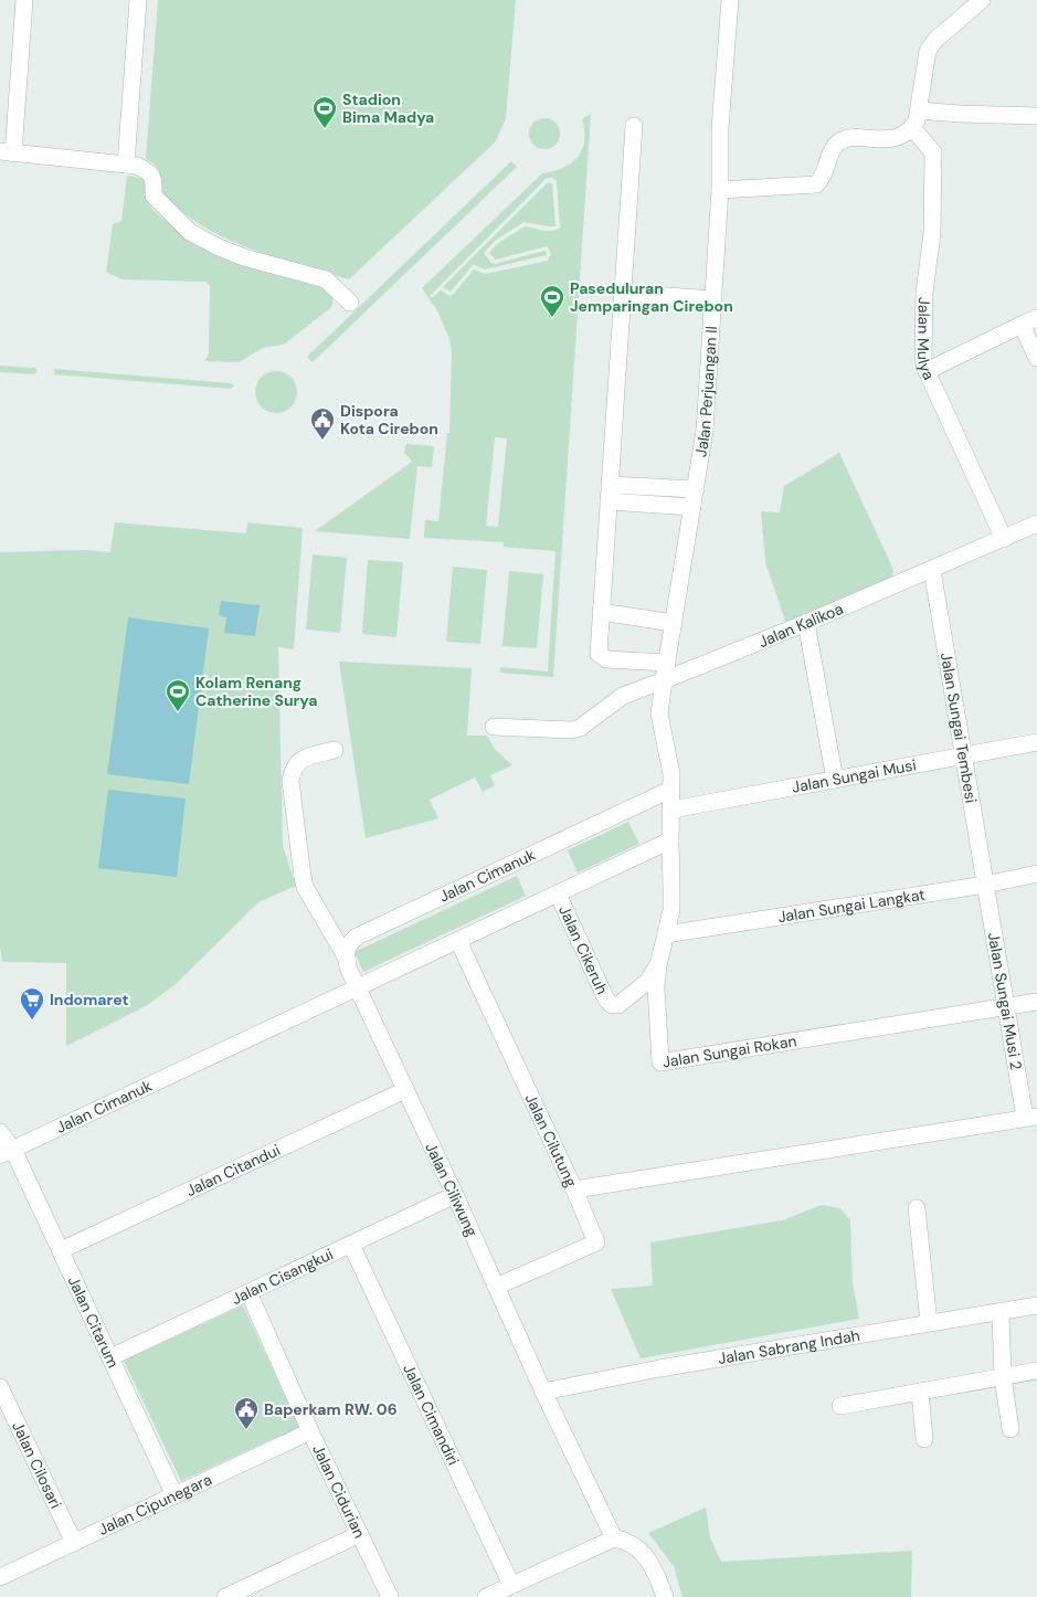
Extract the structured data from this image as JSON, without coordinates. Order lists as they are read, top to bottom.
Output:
{
  "streets": {
    "street": [
      "Jalan Mulya",
      "Jalan Perjuangan II",
      "Jalan Kalikoa",
      "Jalan Sungai Tembesi",
      "Jalan Sungai Musi",
      "Jalan Cimanuk",
      "Jalan Sungai Langkat",
      "Jalan Cikeruh",
      "Jalan Sungai Musi 2",
      "Jalan Sungai Rokan",
      "Jalan Cilutung",
      "Jalan Citandui",
      "Jalan Ciliwung",
      "Jalan Cisangkui",
      "Jalan Citarum",
      "Jalan Sabrang Indah",
      "Jalan Cimandiri",
      "Jalan Cilosari",
      "Jalan Cidurian",
      "Jalan Cipunegara"
    ]
  },
  "crossings": [
    ["Jalan Mulya", "Jalan Kalikoa"],
    ["Jalan Perjuangan II", "Jalan Kalikoa"],
    ["Jalan Kalikoa", "Jalan Sungai Tembesi"],
    ["Jalan Sungai Tembesi", "Jalan Sungai Musi"],
    ["Jalan Sungai Tembesi", "Jalan Sungai Langkat"],
    ["Jalan Sungai Tembesi", "Jalan Sungai Musi 2"],
    ["Jalan Sungai Musi", "Jalan Sungai Rokan"],
    ["Jalan Cimanuk", "Jalan Cikeruh"],
    ["Jalan Cimanuk", "Jalan Sungai Rokan"],
    ["Jalan Cimanuk", "Jalan Cilutung"],
    ["Jalan Cimanuk", "Jalan Ciliwung"],
    ["Jalan Cimanuk", "Jalan Citarum"],
    ["Jalan Sungai Langkat", "Jalan Sungai Musi 2"],
    ["Jalan Sungai Langkat", "Jalan Sungai Rokan"],
    ["Jalan Cikeruh", "Jalan Sungai Rokan"],
    ["Jalan Sungai Musi 2", "Jalan Sungai Rokan"],
    ["Jalan Cilutung", "Jalan Ciliwung"],
    ["Jalan Citandui", "Jalan Ciliwung"],
    ["Jalan Citandui", "Jalan Citarum"],
    ["Jalan Ciliwung", "Jalan Cisangkui"],
    ["Jalan Ciliwung", "Jalan Sabrang Indah"],
    ["Jalan Cisangkui", "Jalan Citarum"],
    ["Jalan Cisangkui", "Jalan Cimandiri"],
    ["Jalan Cisangkui", "Jalan Cidurian"],
    ["Jalan Citarum", "Jalan Cipunegara"],
    ["Jalan Cilosari", "Jalan Cipunegara"],
    ["Jalan Cidurian", "Jalan Cipunegara"]
  ],
  "places": {
    "sports": ["Stadion Bima Madya", "Paseduluran Jemparingan Cirebon", "Kolam Renang Catherine Surya"],
    "public building": ["Dispora Kota Cirebon", "Baperkam RW. 06"],
    "supermarket": ["Indomaret"]
  }
}
